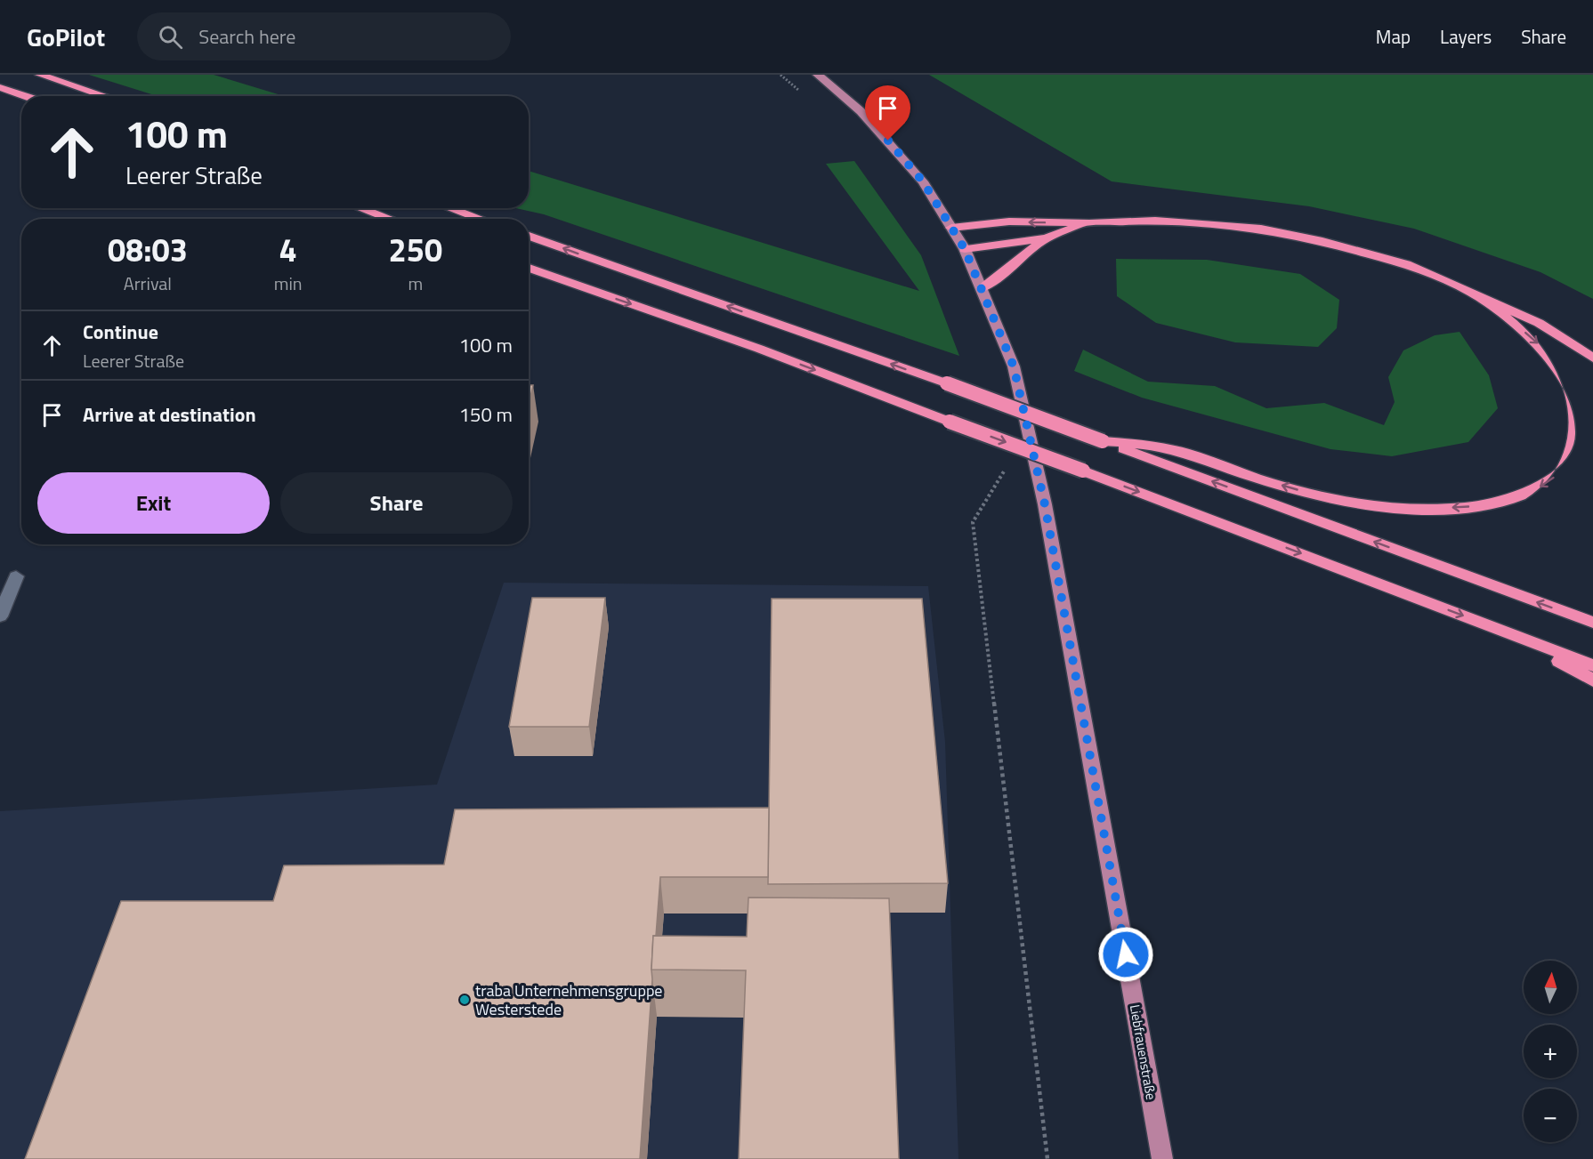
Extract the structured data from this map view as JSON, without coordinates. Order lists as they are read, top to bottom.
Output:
{
  "streets": {
    "main road": ["Liebfrauenstraße"]
  },
  "places": ["traba Unternehmensgruppe Westerstede"],
  "north": "top",
  "page": {
    "header": "GoPilot",
    "search": "Search here",
    "nav": ["Map", "Layers", "Share"],
    "turn": ["100 m", "Leerer Straße"],
    "eta": [
      "08:03",
      "Arrival",
      "4",
      "min",
      "250",
      "m"
    ],
    "list": [
      {
        "name": "Continue",
        "note": "Leerer Straße",
        "value": "100 m"
      },
      {
        "name": "Arrive at destination",
        "value": "150 m"
      }
    ],
    "buttons": ["Exit", "Share"],
    "map_buttons": ["+", "−"]
  }
}
